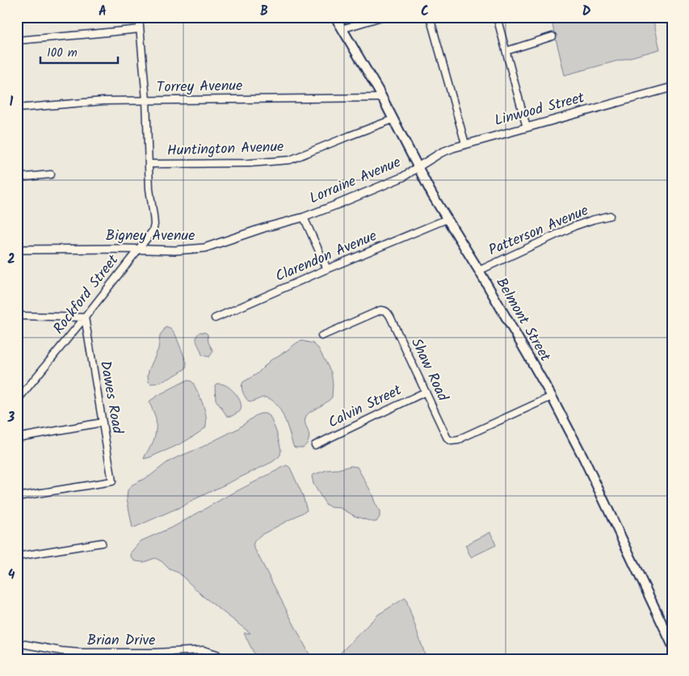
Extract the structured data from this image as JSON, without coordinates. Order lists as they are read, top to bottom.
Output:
{
  "streets": {
    "main road": ["Belmont Street"],
    "street": [
      "Torrey Avenue",
      "Linwood Street",
      "Huntington Avenue",
      "Lorraine Avenue",
      "Patterson Avenue",
      "Bigney Avenue",
      "Clarendon Avenue",
      "Rockford Street",
      "Shaw Road",
      "Dawes Road",
      "Calvin Street",
      "Brian Drive"
    ]
  },
  "crossings": [
    ["Torrey Avenue", "Rockford Street"],
    ["Torrey Avenue", "Belmont Street"],
    ["Linwood Street", "Lorraine Avenue"],
    ["Linwood Street", "Belmont Street"],
    ["Huntington Avenue", "Rockford Street"],
    ["Huntington Avenue", "Belmont Street"],
    ["Lorraine Avenue", "Bigney Avenue"],
    ["Lorraine Avenue", "Belmont Street"],
    ["Patterson Avenue", "Belmont Street"],
    ["Bigney Avenue", "Rockford Street"],
    ["Clarendon Avenue", "Belmont Street"],
    ["Rockford Street", "Dawes Road"],
    ["Belmont Street", "Shaw Road"],
    ["Shaw Road", "Calvin Street"]
  ],
  "scale_bar": "100 m",
  "grid": {
    "columns": [
      "A",
      "B",
      "C",
      "D"
    ],
    "rows": [
      "1",
      "2",
      "3",
      "4"
    ]
  }
}
